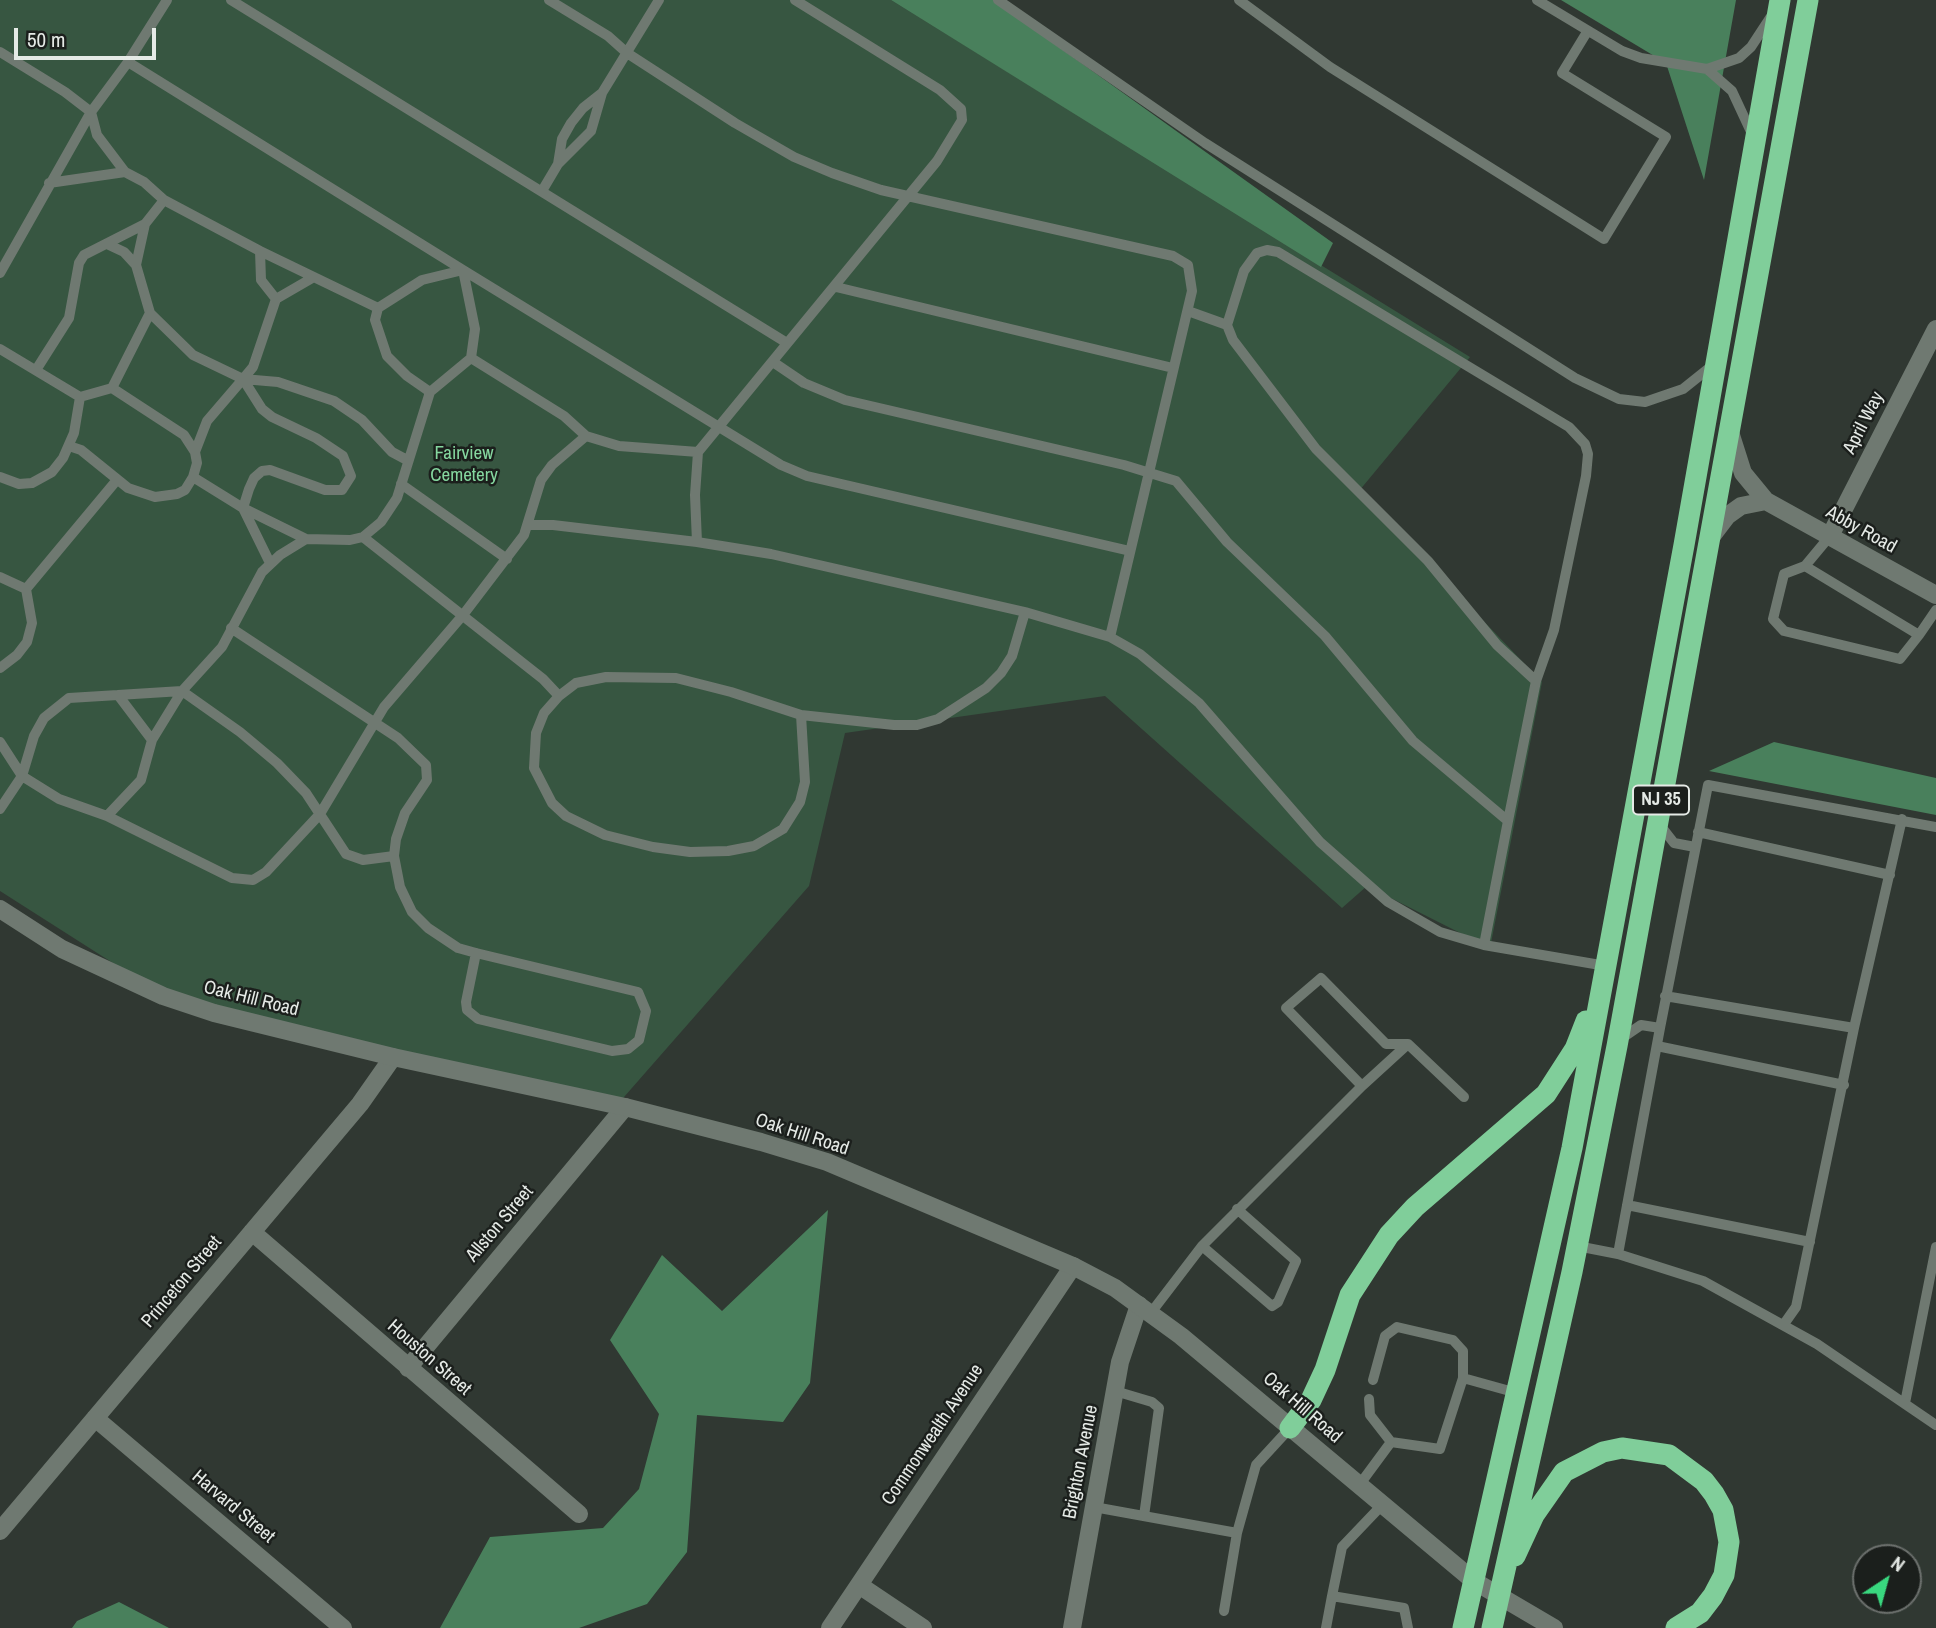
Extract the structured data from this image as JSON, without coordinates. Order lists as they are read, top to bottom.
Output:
{
  "streets": {
    "highway": ["NJ 35"],
    "street": [
      "April Way",
      "Abby Road",
      "Oak Hill Road",
      "Allston Street",
      "Princeton Street",
      "Houston Street",
      "Commonwealth Avenue",
      "Brighton Avenue",
      "Harvard Street"
    ]
  },
  "crossings": [
    ["April Way", "Abby Road"],
    ["Abby Road", "NJ 35"],
    ["NJ 35", "Oak Hill Road"],
    ["Oak Hill Road", "Allston Street"],
    ["Oak Hill Road", "Princeton Street"],
    ["Oak Hill Road", "Commonwealth Avenue"],
    ["Oak Hill Road", "Brighton Avenue"],
    ["Allston Street", "Houston Street"],
    ["Princeton Street", "Houston Street"],
    ["Princeton Street", "Harvard Street"]
  ],
  "parks": ["Fairview Cemetery"],
  "scale_bar": "50 m",
  "north": "top right"
}
